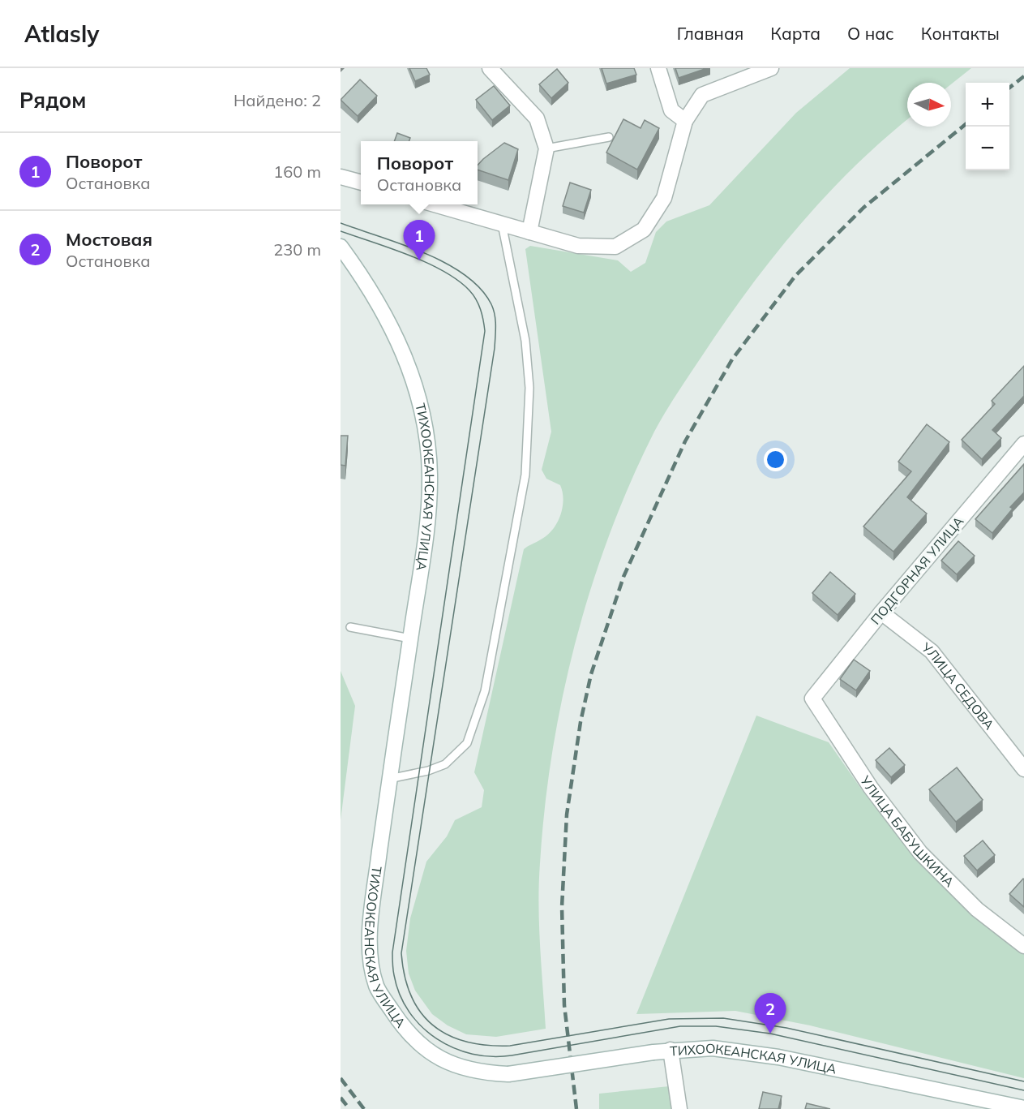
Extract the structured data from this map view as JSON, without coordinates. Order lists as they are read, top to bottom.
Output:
{
  "streets": {
    "street": [
      "ТИХООКЕАНСКАЯ УЛИЦА",
      "ПОДГОРНАЯ УЛИЦА",
      "УЛИЦА СЕДОВА",
      "УЛИЦА БАБУШКИНА"
    ]
  },
  "crossings": [
    ["ПОДГОРНАЯ УЛИЦА", "УЛИЦА СЕДОВА"],
    ["ПОДГОРНАЯ УЛИЦА", "УЛИЦА БАБУШКИНА"]
  ],
  "north": "right",
  "page": {
    "header": "Atlasly",
    "nav": [
      "Главная",
      "Карта",
      "О нас",
      "Контакты"
    ],
    "heading": ["Рядом", "Найдено: 2"],
    "map_buttons": ["+", "−"],
    "list": [
      {
        "mark": "1",
        "name": "Поворот",
        "note": "Остановка",
        "value": "160 m"
      },
      {
        "mark": "2",
        "name": "Мостовая",
        "note": "Остановка",
        "value": "230 m"
      }
    ],
    "popup": ["Поворот", "Остановка"],
    "pins": ["1", "2"]
  }
}
